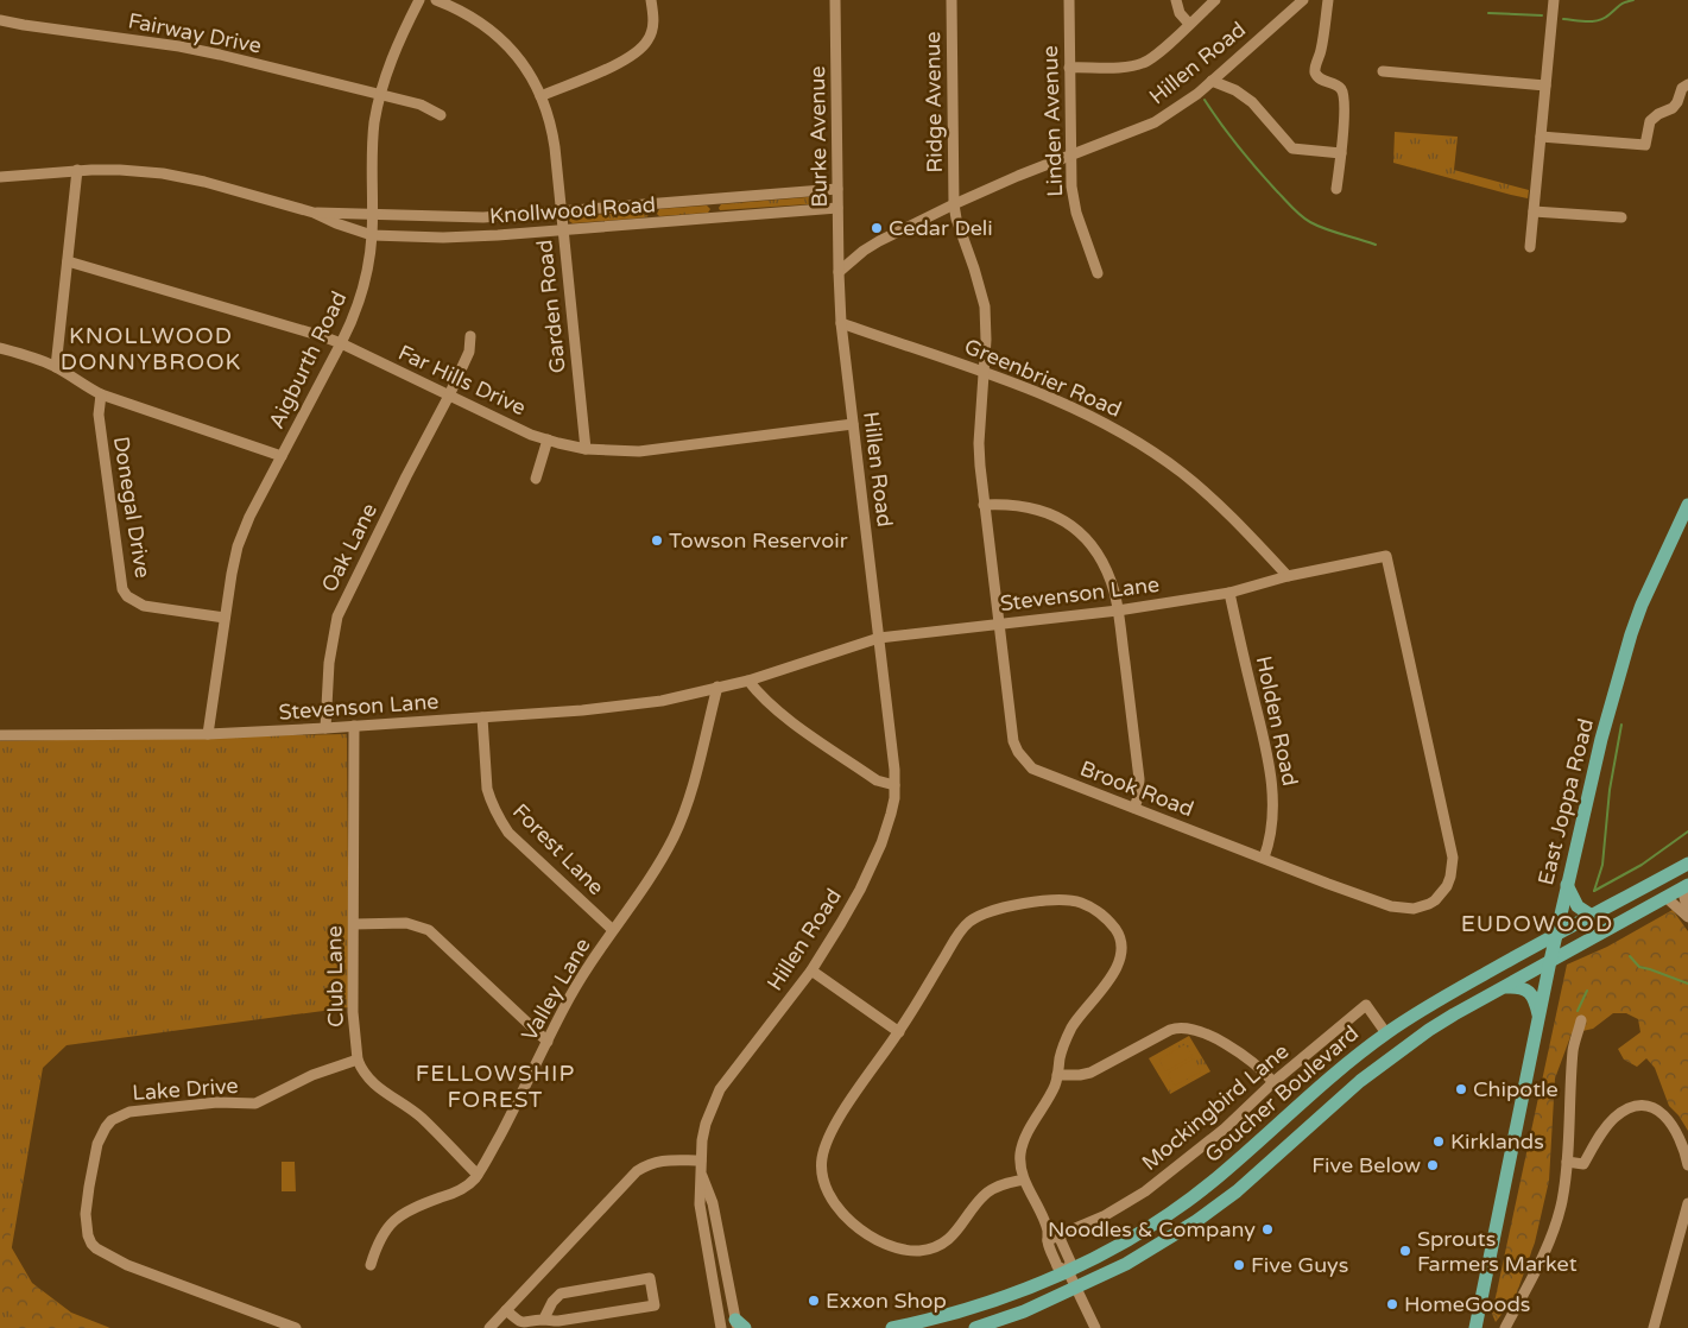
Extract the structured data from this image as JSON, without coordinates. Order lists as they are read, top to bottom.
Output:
{
  "streets": {
    "main road": ["East Joppa Road", "Goucher Boulevard"],
    "street": [
      "Fairway Drive",
      "Hillen Road",
      "Ridge Avenue",
      "Linden Avenue",
      "Burke Avenue",
      "Knollwood Road",
      "Garden Road",
      "Aigburth Road",
      "Greenbrier Road",
      "Far Hills Drive",
      "Donegal Drive",
      "Oak Lane",
      "Stevenson Lane",
      "Holden Road",
      "Brook Road",
      "Forest Lane",
      "Club Lane",
      "Valley Lane",
      "Lake Drive",
      "Mockingbird Lane"
    ]
  },
  "crossings": [
    ["Fairway Drive", "Aigburth Road"],
    ["Hillen Road", "Ridge Avenue"],
    ["Hillen Road", "Linden Avenue"],
    ["Hillen Road", "Burke Avenue"],
    ["Hillen Road", "Greenbrier Road"],
    ["Hillen Road", "Far Hills Drive"],
    ["Hillen Road", "Stevenson Lane"],
    ["Hillen Road", "Brook Road"],
    ["Ridge Avenue", "Brook Road"],
    ["Burke Avenue", "Knollwood Road"],
    ["Knollwood Road", "Garden Road"],
    ["Knollwood Road", "Aigburth Road"],
    ["Garden Road", "Far Hills Drive"],
    ["Aigburth Road", "Far Hills Drive"],
    ["Aigburth Road", "Donegal Drive"],
    ["Aigburth Road", "Stevenson Lane"],
    ["Greenbrier Road", "Stevenson Lane"],
    ["Greenbrier Road", "Brook Road"],
    ["Far Hills Drive", "Oak Lane"],
    ["Oak Lane", "Stevenson Lane"],
    ["Stevenson Lane", "Holden Road"],
    ["Stevenson Lane", "Brook Road"],
    ["Stevenson Lane", "Forest Lane"],
    ["Stevenson Lane", "Club Lane"],
    ["Stevenson Lane", "Valley Lane"],
    ["Holden Road", "Brook Road"],
    ["East Joppa Road", "Goucher Boulevard"],
    ["Forest Lane", "Valley Lane"],
    ["Club Lane", "Valley Lane"],
    ["Club Lane", "Lake Drive"],
    ["Goucher Boulevard", "Mockingbird Lane"]
  ],
  "districts": ["KNOLLWOOD DONNYBROOK", "EUDOWOOD", "FELLOWSHIP FOREST"],
  "places": [
    "Cedar Deli",
    "Towson Reservoir",
    "Chipotle",
    "Kirklands",
    "Five Below",
    "Noodles & Company",
    "Sprouts Farmers Market",
    "Five Guys",
    "Exxon Shop",
    "HomeGoods"
  ]
}
